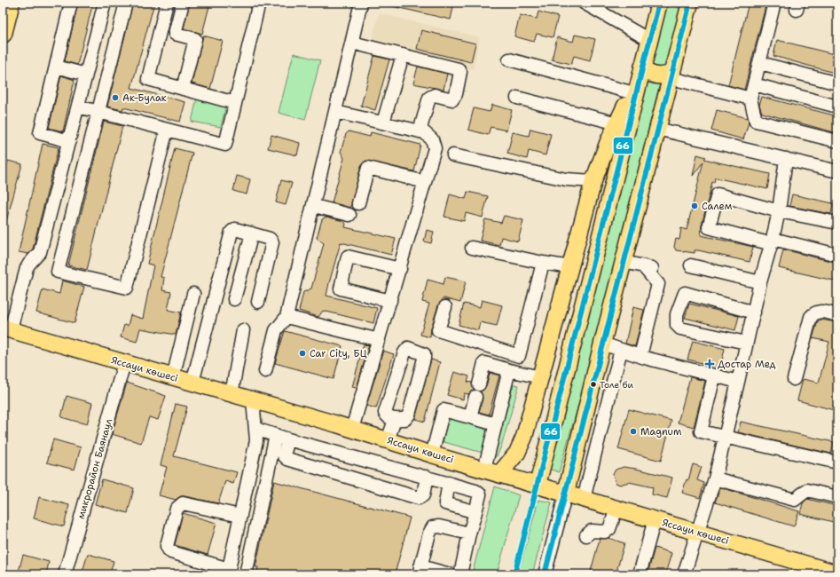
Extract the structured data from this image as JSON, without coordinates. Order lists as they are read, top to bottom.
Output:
{
  "streets": {
    "main road": ["Яссауи көшесі"],
    "street": ["микрорайон Баянаул"]
  },
  "crossings": [
    ["Яссауи көшесі", "микрорайон Баянаул"]
  ],
  "places": {
    "other": [
      "Ак-Булак",
      "Салем",
      "Car City, БЦ",
      "Толе би",
      "Magnum"
    ],
    "health": ["Достар Мед"]
  },
  "lines": ["transit line 66"]
}
